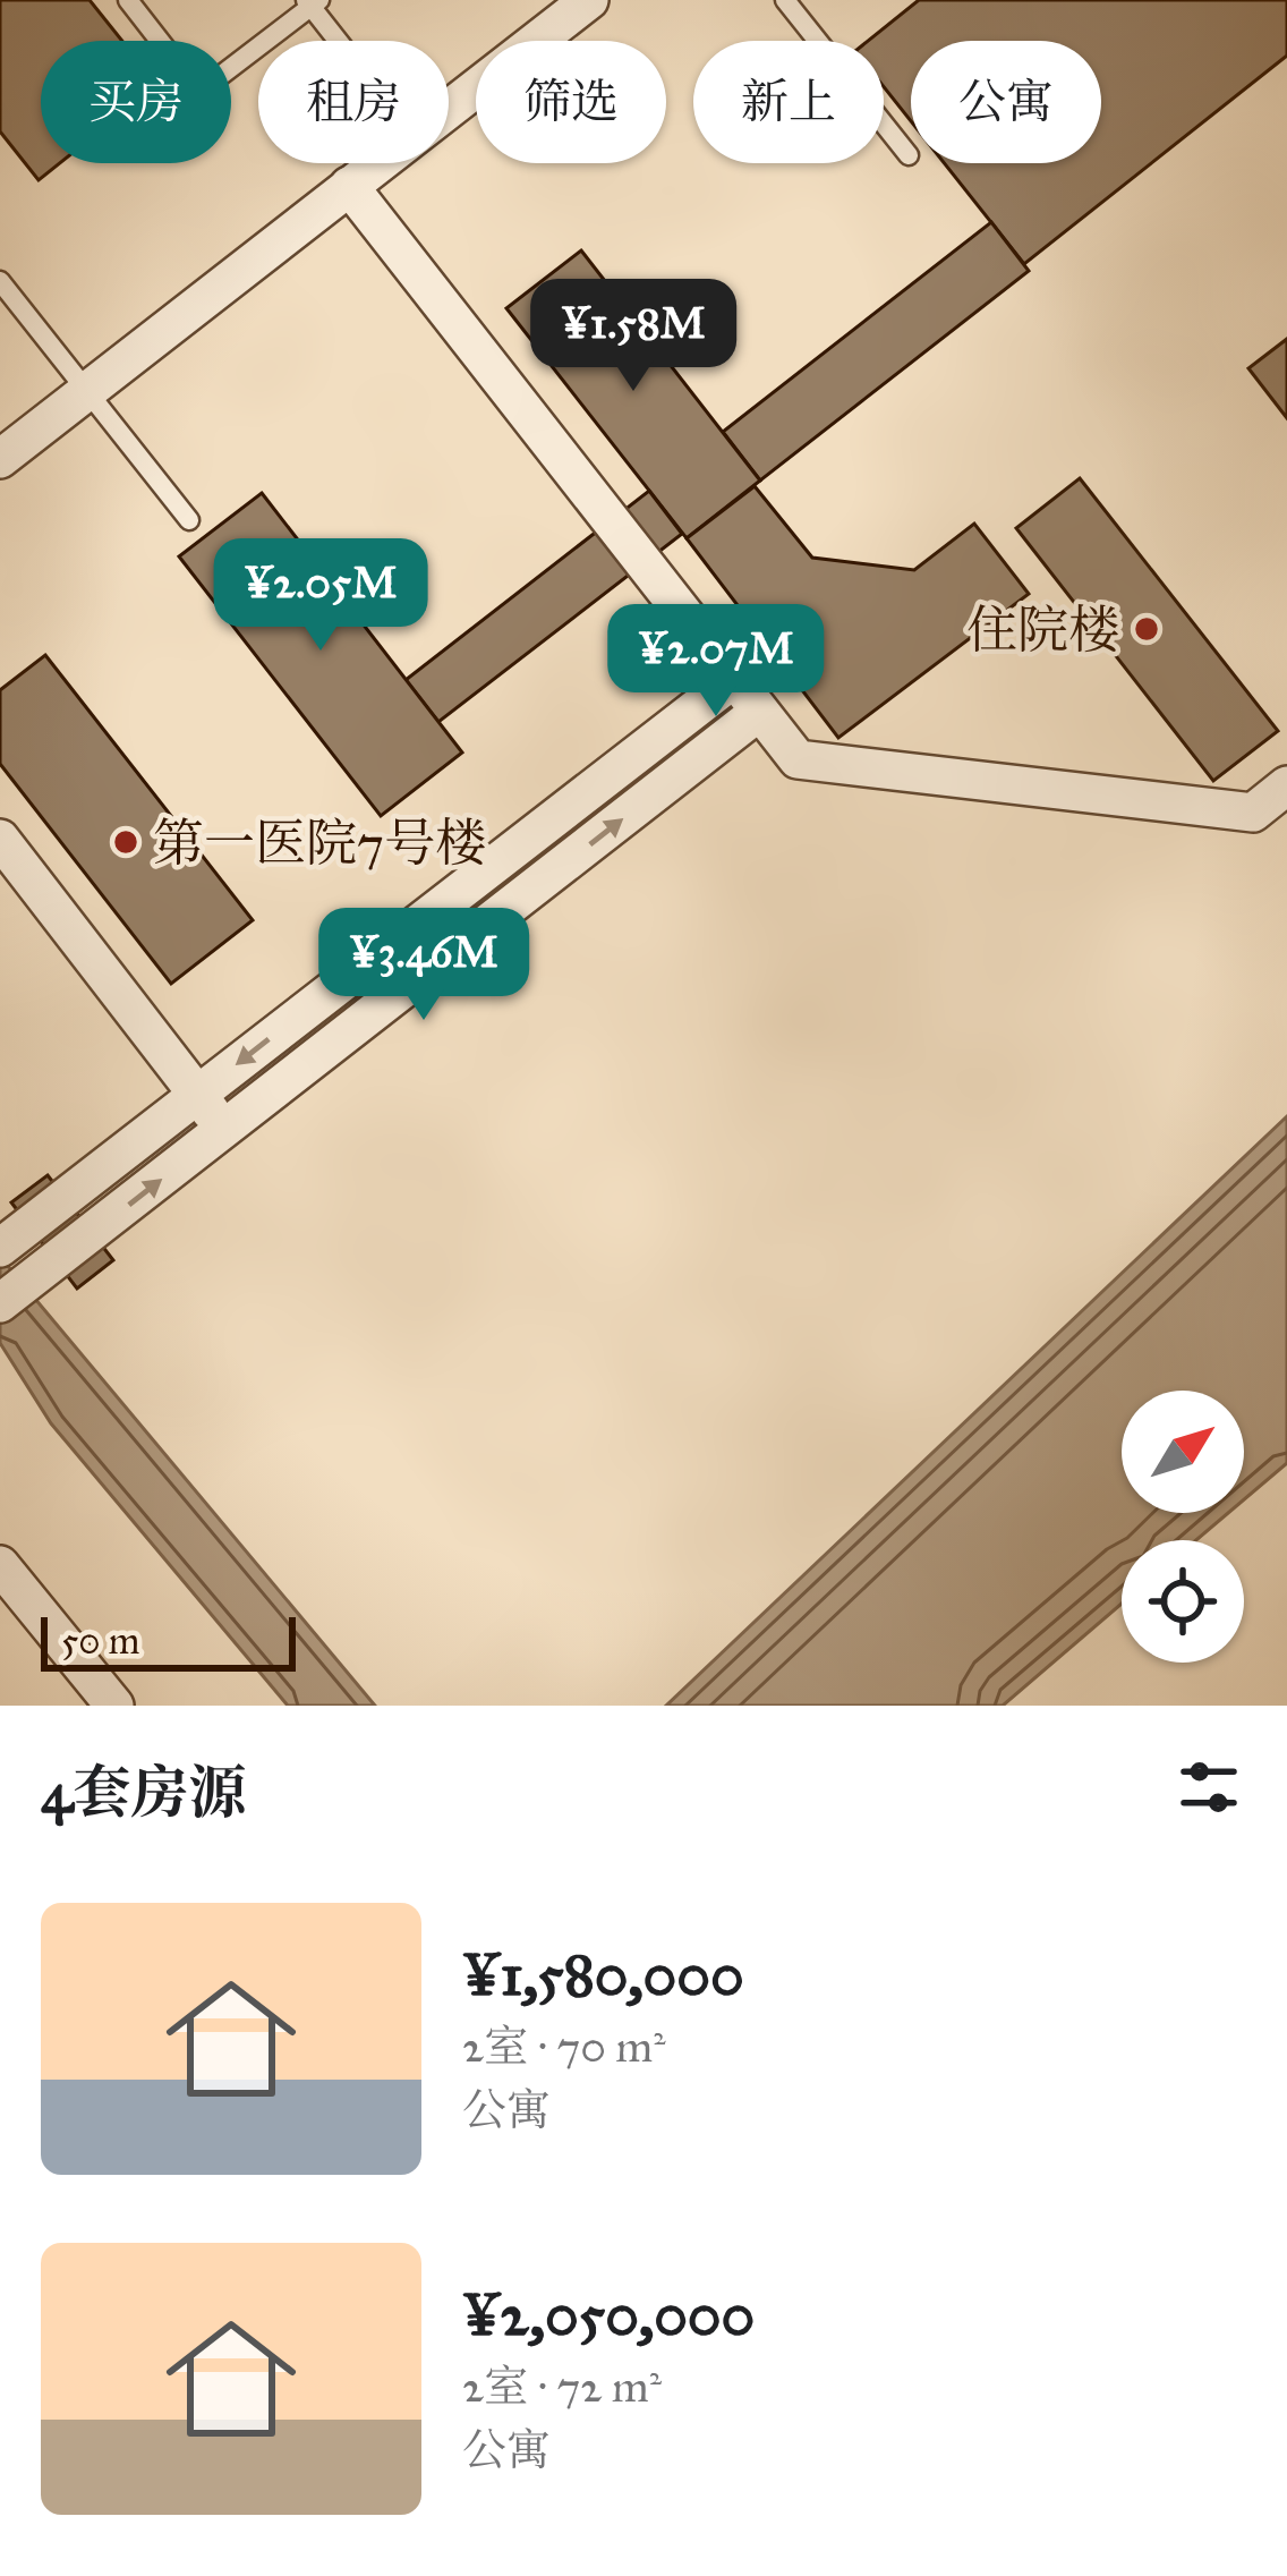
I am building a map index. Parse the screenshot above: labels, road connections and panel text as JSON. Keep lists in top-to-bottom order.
{
  "places": ["住院楼", "第一医院7号楼"],
  "scale_bar": "50 m",
  "north": "top right",
  "page": {
    "chip": [
      "买房",
      "租房",
      "筛选",
      "新上",
      "公寓"
    ],
    "price": [
      "¥1.58M",
      "¥2.05M",
      "¥2.07M",
      "¥3.46M"
    ],
    "scale": "50 m",
    "heading": "4套房源",
    "list": [
      {
        "name": "¥1,580,000",
        "note": "2室 · 70 m² · 公寓"
      },
      {
        "name": "¥2,050,000",
        "note": "2室 · 72 m² · 公寓"
      }
    ]
  }
}
